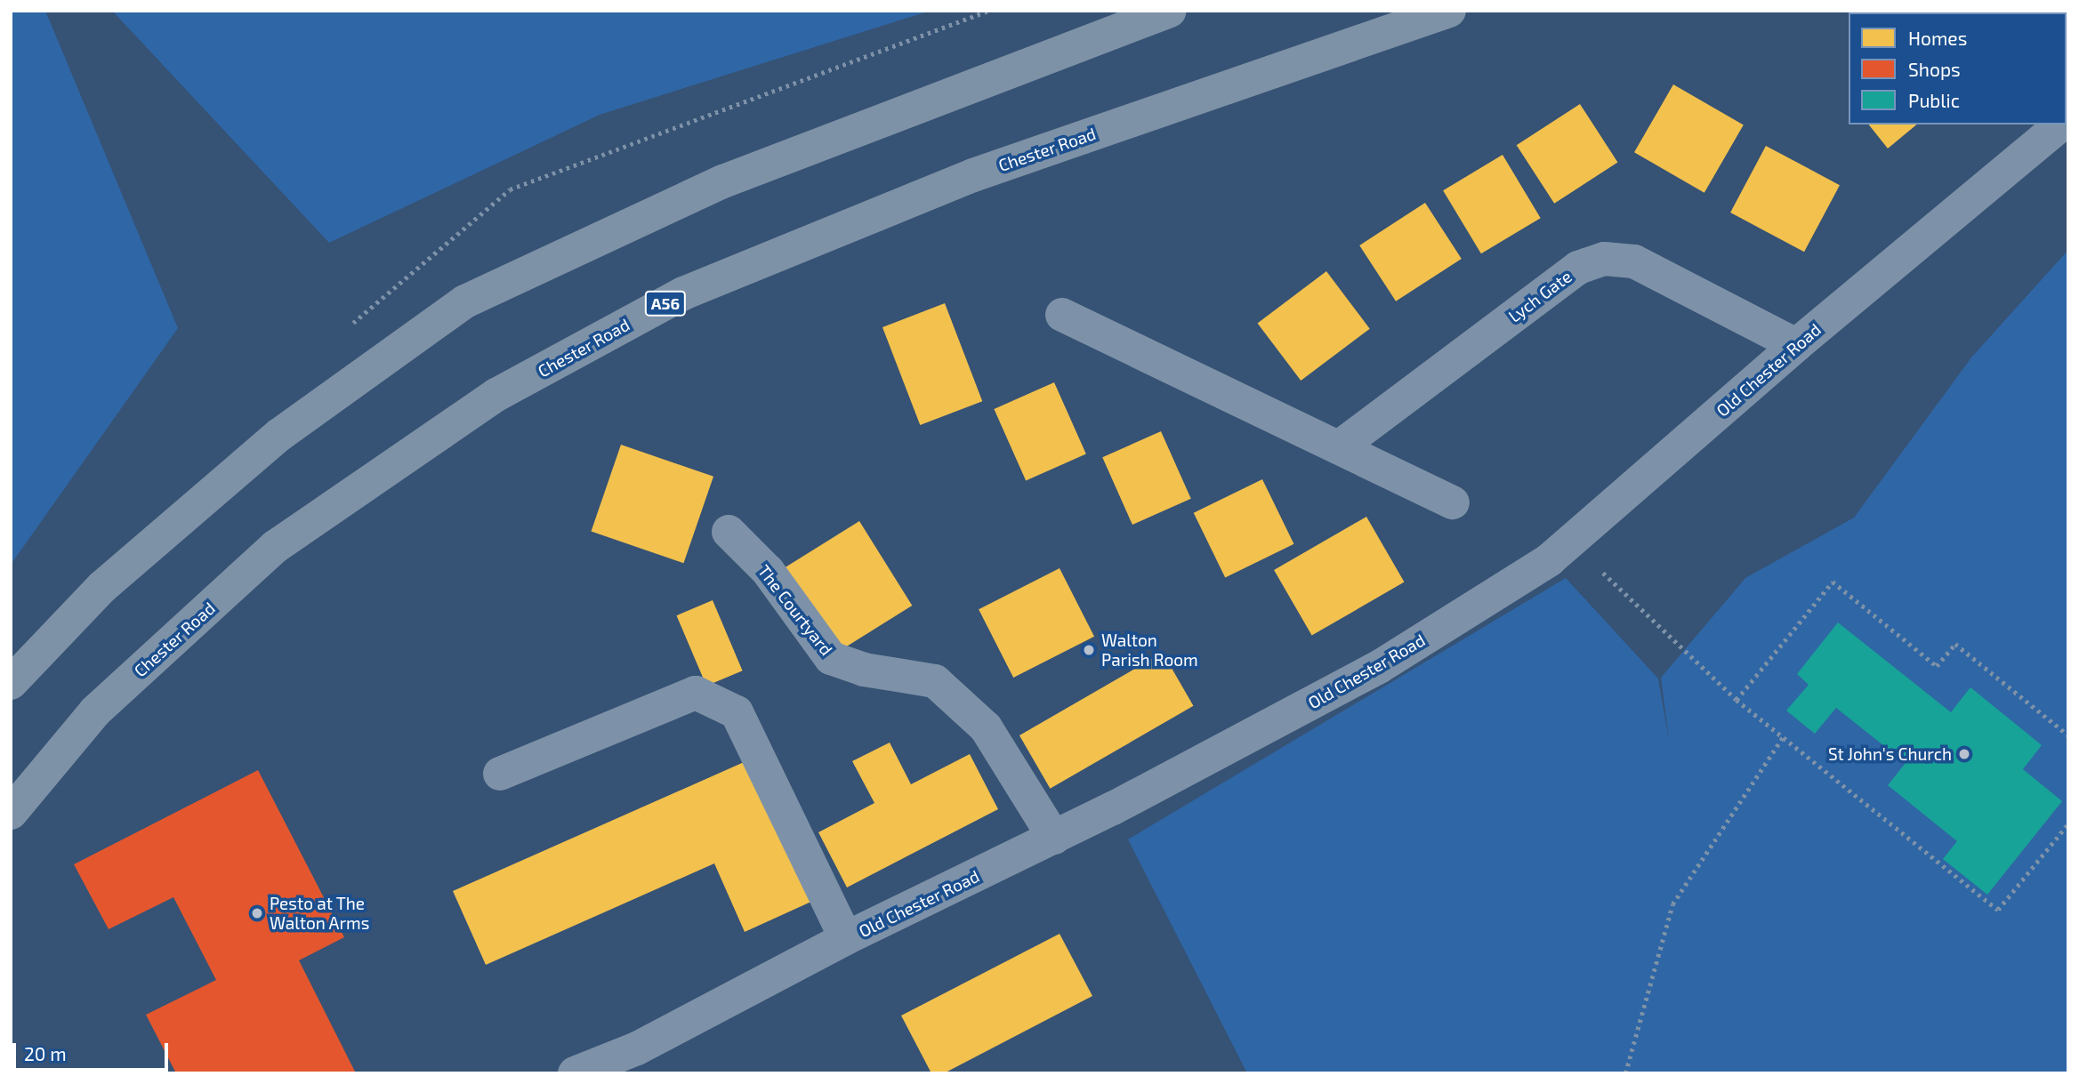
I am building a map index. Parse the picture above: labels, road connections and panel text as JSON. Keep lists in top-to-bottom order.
{
  "streets": {
    "highway": ["Chester Road", "A56"],
    "street": ["Lych Gate", "Old Chester Road", "The Courtyard"]
  },
  "crossings": [
    ["Lych Gate", "Old Chester Road"],
    ["Old Chester Road", "The Courtyard"]
  ],
  "places": ["Walton Parish Room", "St John's Church", "Pesto at The Walton Arms"],
  "legend": ["Homes", "Shops", "Public"],
  "scale_bar": "20 m"
}
